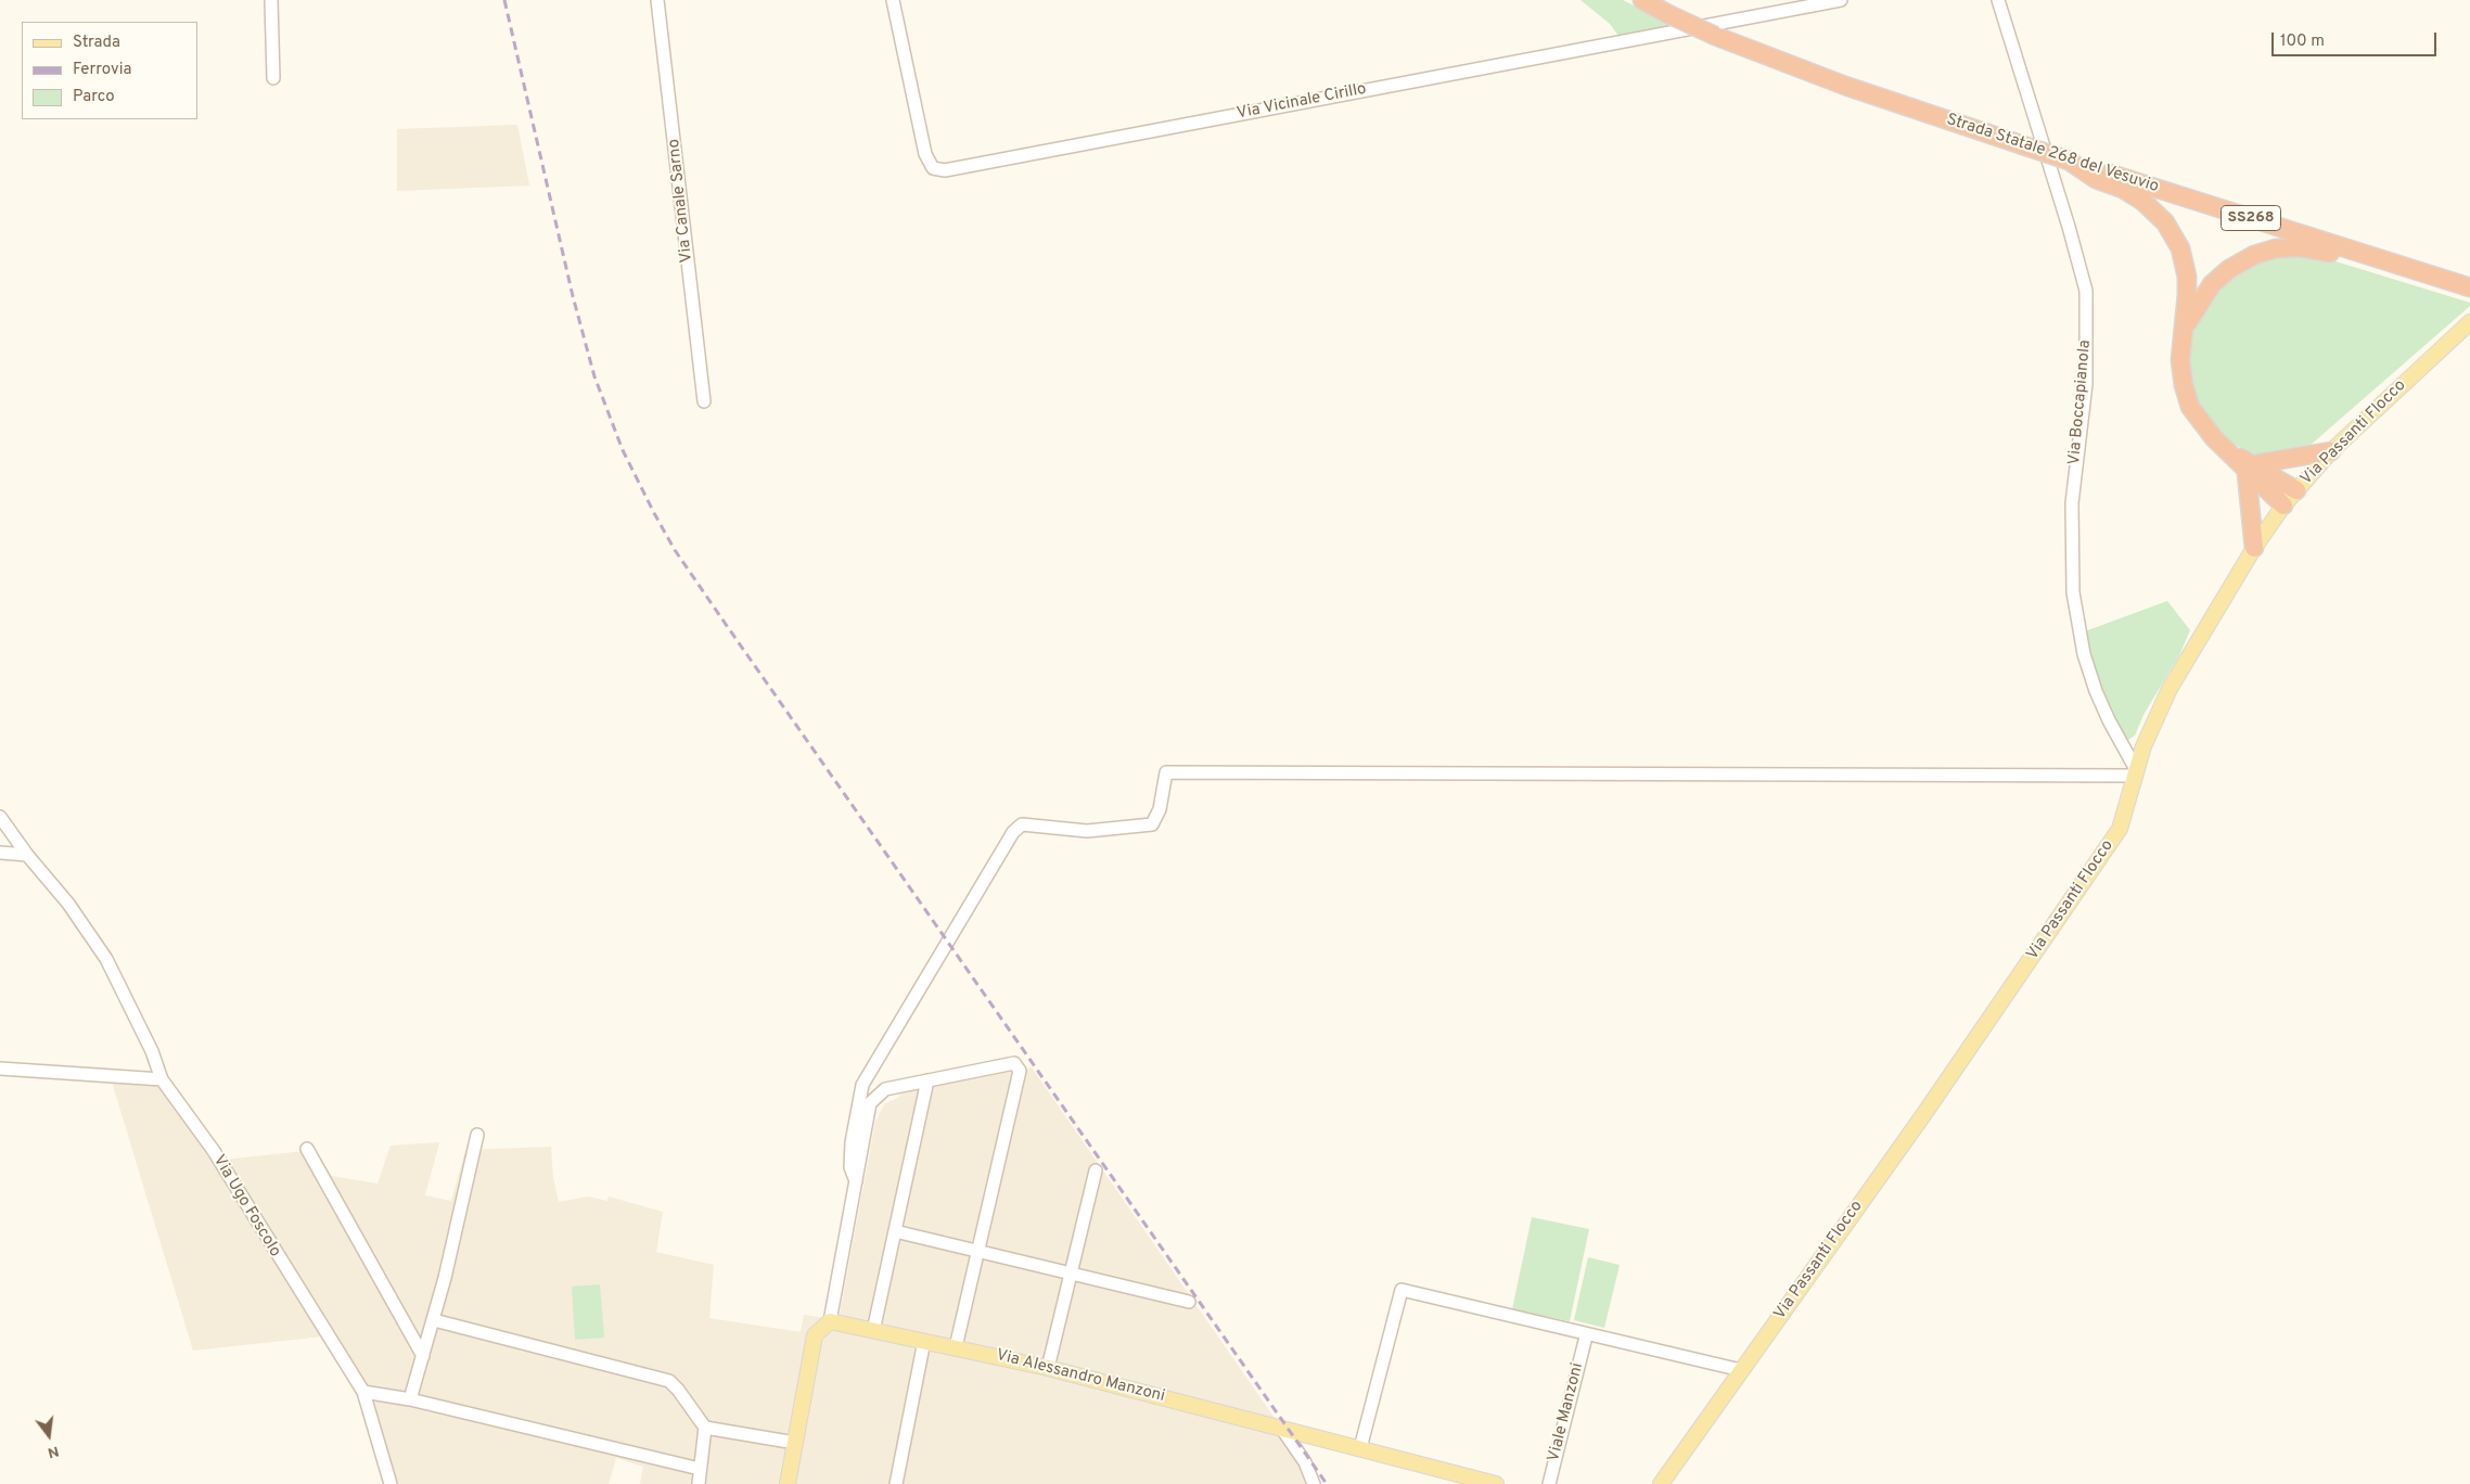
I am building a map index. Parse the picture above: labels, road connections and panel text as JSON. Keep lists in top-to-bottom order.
{
  "streets": {
    "highway": ["Strada Statale 268 del Vesuvio", "SS268"],
    "main road": ["Via Passanti Flocco", "Via Alessandro Manzoni"],
    "street": [
      "Via Vicinale Cirillo",
      "Via Canale Sarno",
      "Via Boccapianola",
      "Via Ugo Foscolo",
      "Viale Manzoni"
    ]
  },
  "crossings": [
    ["Via Boccapianola", "Via Passanti Flocco"]
  ],
  "legend": ["Strada", "Ferrovia", "Parco"],
  "scale_bar": "100 m",
  "north": "bottom"
}
